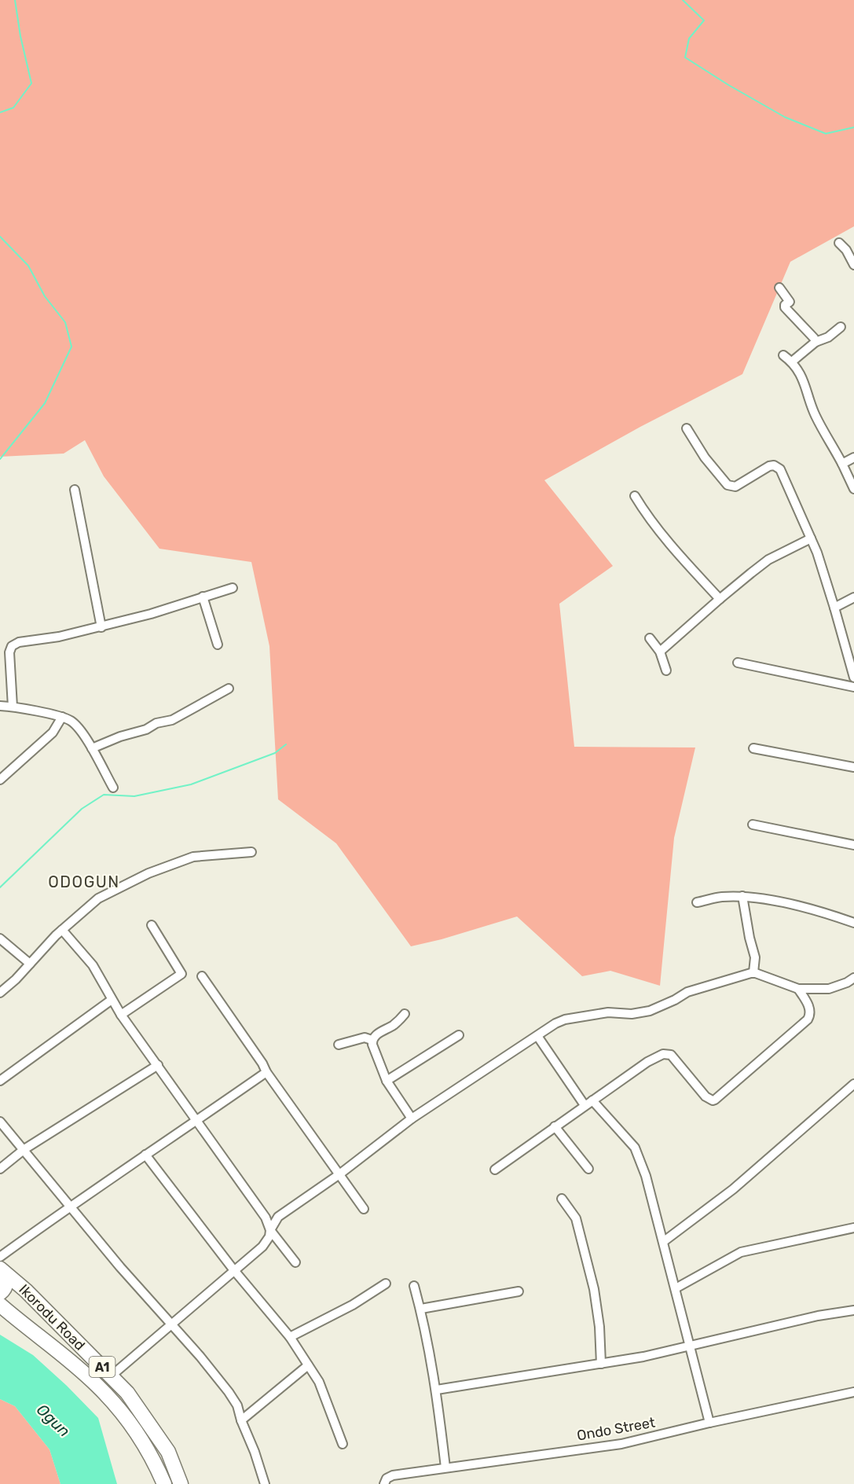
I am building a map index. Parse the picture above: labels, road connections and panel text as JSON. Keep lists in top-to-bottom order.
{
  "streets": {
    "highway": ["Ikorodu Road", "A1"],
    "street": ["Ondo Street"]
  },
  "districts": ["ODOGUN"],
  "water": ["Ogun"]
}
